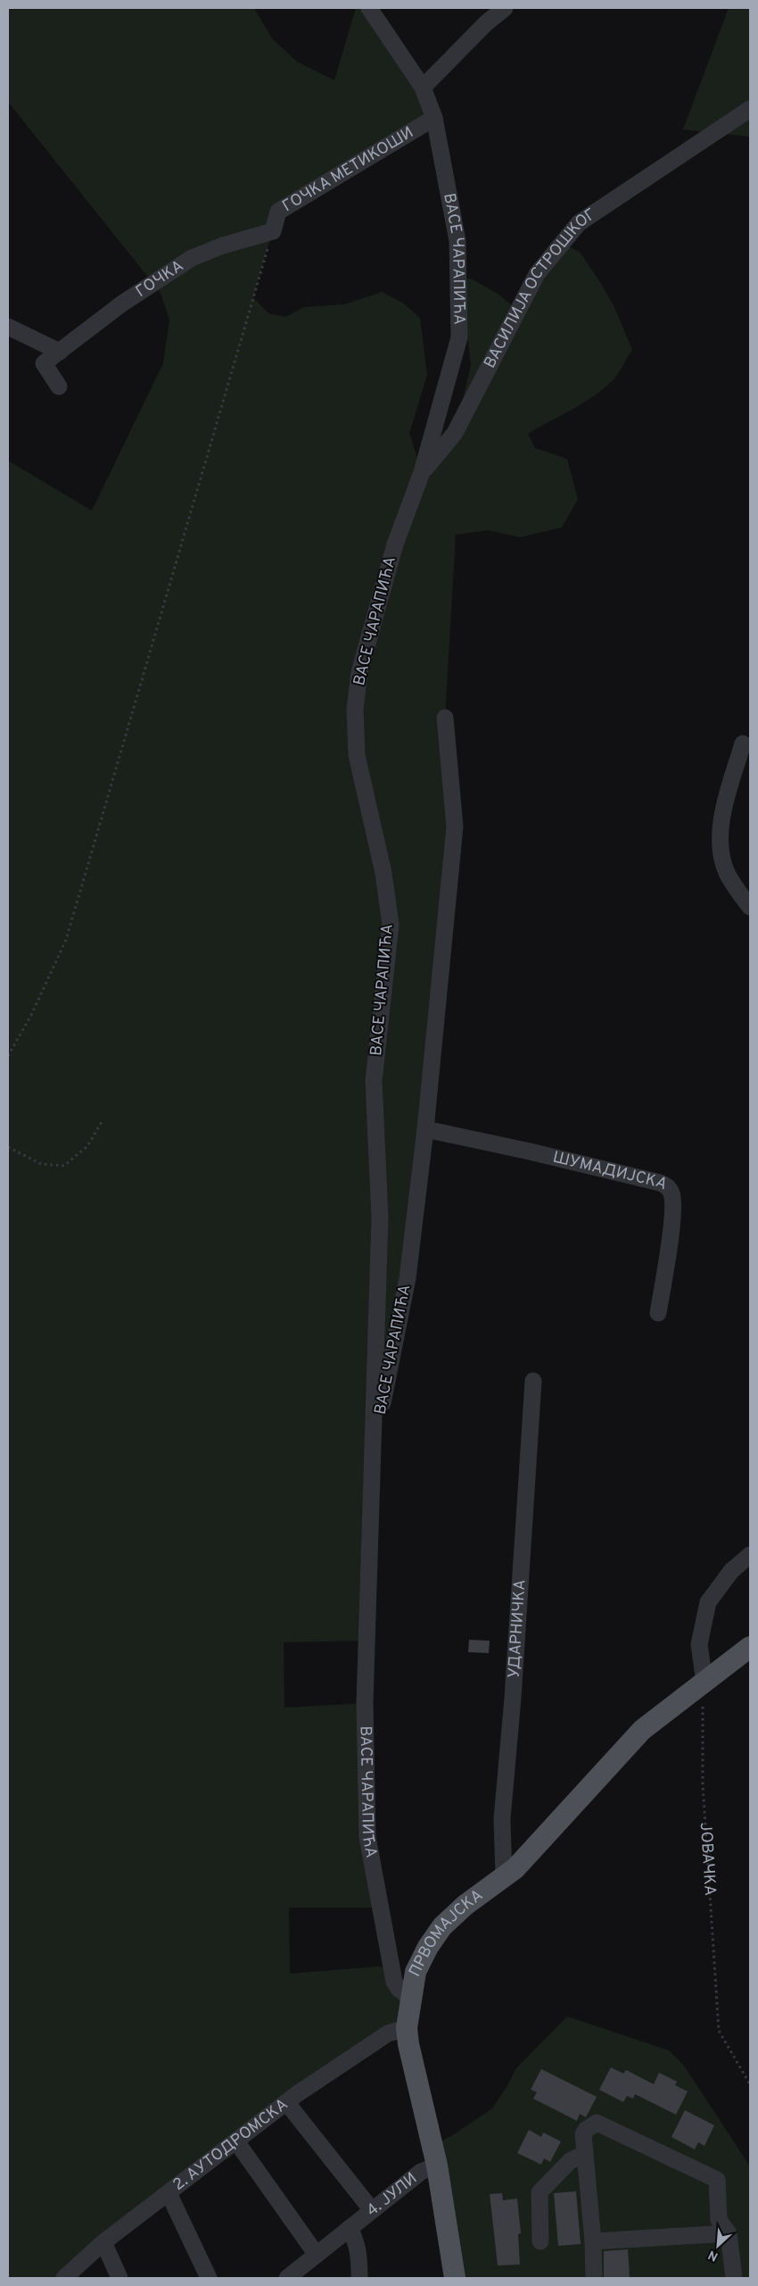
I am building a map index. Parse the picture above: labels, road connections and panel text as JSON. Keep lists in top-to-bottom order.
{
  "streets": {
    "main road": ["ПРВОМАЈСКА"],
    "street": [
      "ГОЧКА МЕТИКОШИ",
      "ВАСЕ ЧАРАПИЋА",
      "ГОЧКА",
      "ВАСИЛИЈА ОСТРОШКОГ",
      "ШУМАДИЈСКА",
      "УДАРНИЧКА",
      "2. АУТОДРОМСКА",
      "4. ЈУЛИ"
    ],
    "path": ["ЈОВАЧКА"]
  },
  "crossings": [
    ["ГОЧКА МЕТИКОШИ", "ВАСЕ ЧАРАПИЋА"],
    ["ГОЧКА МЕТИКОШИ", "ГОЧКА"],
    ["ВАСЕ ЧАРАПИЋА", "ВАСИЛИЈА ОСТРОШКОГ"],
    ["ВАСЕ ЧАРАПИЋА", "ШУМАДИЈСКА"],
    ["ВАСЕ ЧАРАПИЋА", "ПРВОМАЈСКА"],
    ["УДАРНИЧКА", "ПРВОМАЈСКА"],
    ["ЈОВАЧКА", "ПРВОМАЈСКА"],
    ["ПРВОМАЈСКА", "2. АУТОДРОМСКА"],
    ["ПРВОМАЈСКА", "4. ЈУЛИ"]
  ],
  "north": "bottom left"
}
